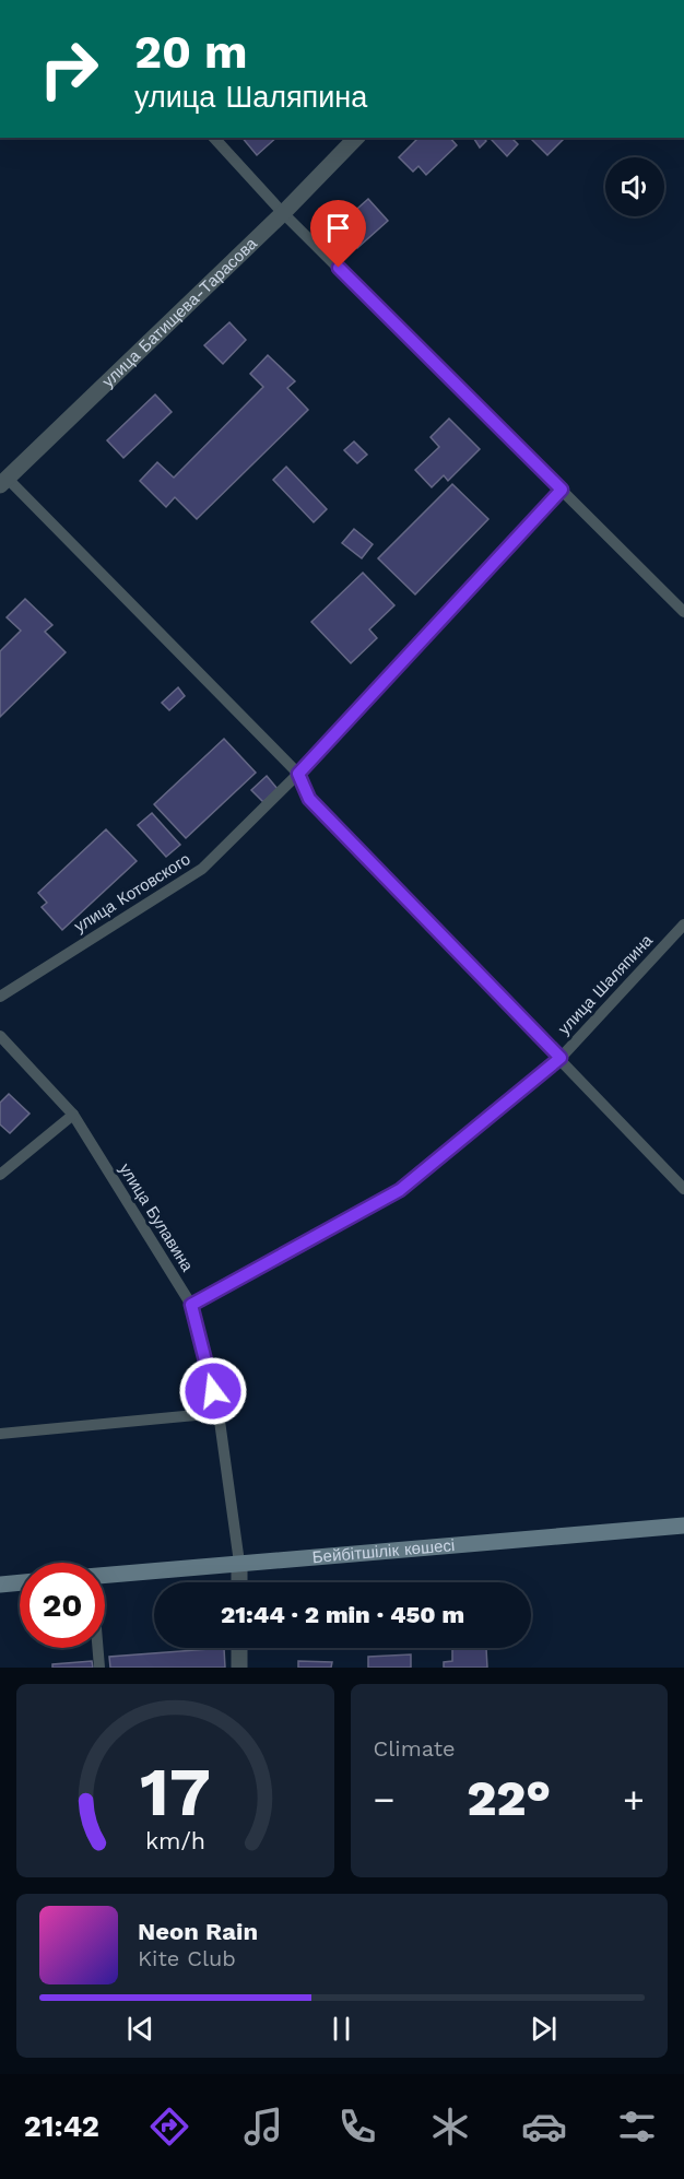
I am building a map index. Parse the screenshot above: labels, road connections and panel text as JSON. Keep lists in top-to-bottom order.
{
  "streets": {
    "street": ["улица Батищева-Тарасова", "Бейбітшілік көшесі"],
    "lane": ["улица Котовского", "улица Шаляпина", "улица Булавина"]
  },
  "crossings": [
    ["улица Шаляпина", "улица Булавина"],
    ["улица Булавина", "Бейбітшілік көшесі"]
  ],
  "page": {
    "turn": ["20 m", "улица Шаляпина"],
    "limit": "20",
    "trip": "21:44 · 2 min · 450 m",
    "tile": "Climate",
    "heat": ["−", "22°", "+"],
    "song": ["Neon Rain", "Kite Club"],
    "tabs": "21:42",
    "gauge": ["17", "km/h"]
  }
}
